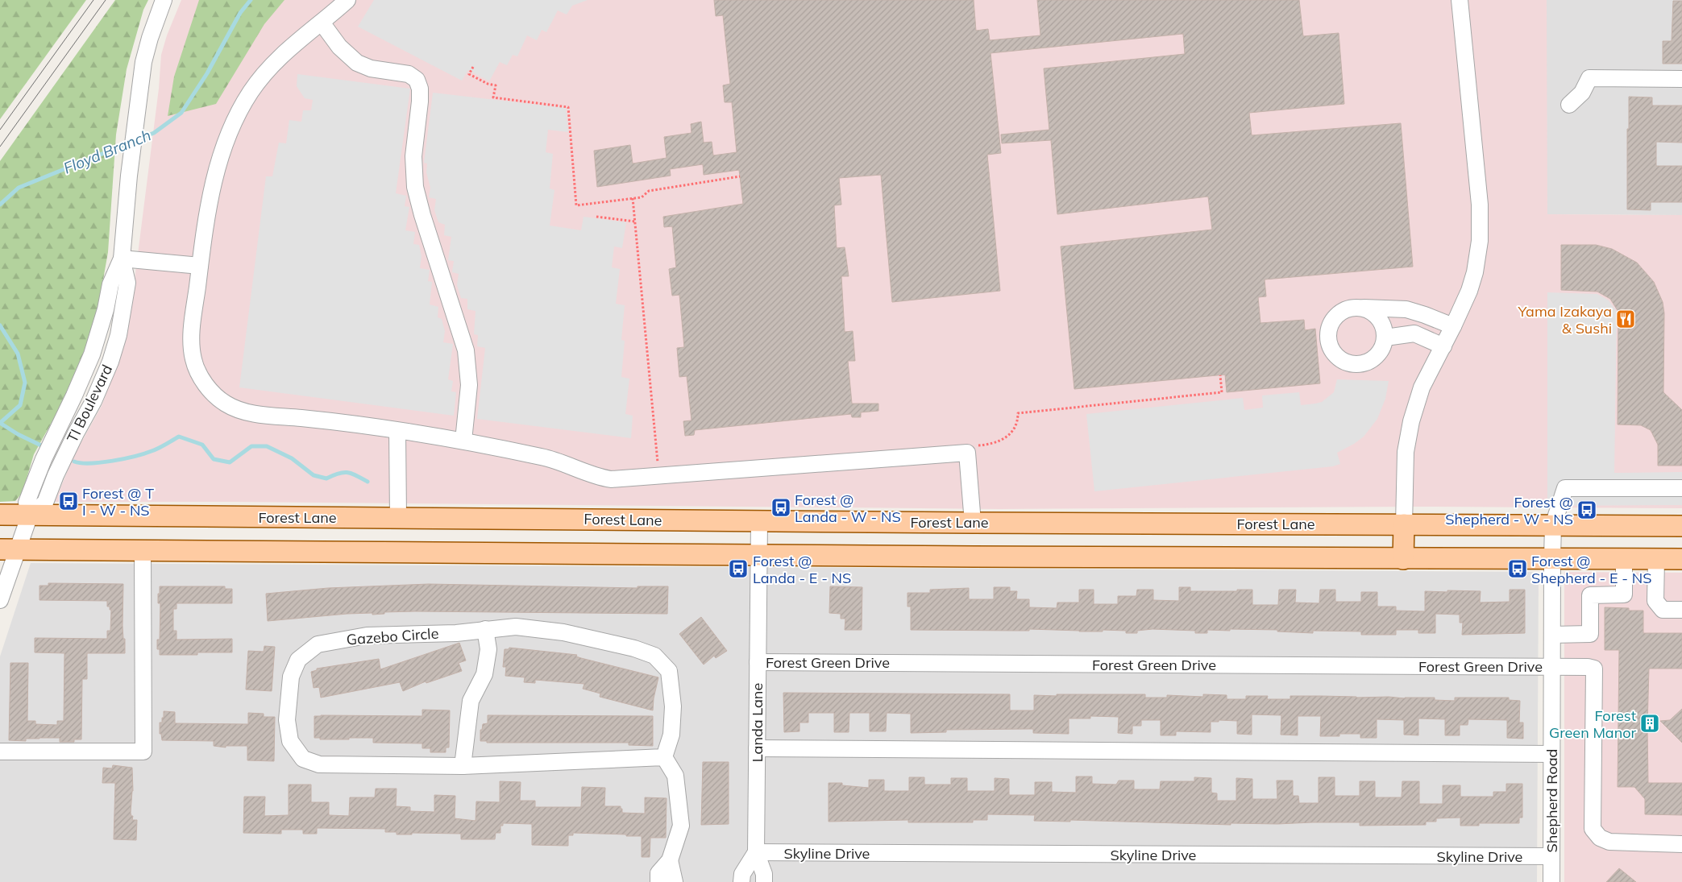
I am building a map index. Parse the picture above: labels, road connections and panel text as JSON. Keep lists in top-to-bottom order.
{
  "streets": {
    "main road": ["Forest Lane"],
    "street": [
      "TI Boulevard",
      "Gazebo Circle",
      "Forest Green Drive",
      "Landa Lane",
      "Shepherd Road",
      "Skyline Drive"
    ]
  },
  "crossings": [
    ["TI Boulevard", "Forest Lane"],
    ["Forest Lane", "Landa Lane"],
    ["Forest Lane", "Shepherd Road"],
    ["Forest Green Drive", "Landa Lane"],
    ["Forest Green Drive", "Shepherd Road"],
    ["Landa Lane", "Skyline Drive"],
    ["Shepherd Road", "Skyline Drive"]
  ],
  "water": ["Floyd Branch"],
  "places": {
    "restaurant": ["Yama Izakaya & Sushi"],
    "bus stop": [
      "Forest @ T I - W - NS",
      "Forest @ Landa - W - NS",
      "Forest @ Shepherd - W - NS",
      "Forest @ Landa - E - NS",
      "Forest @ Shepherd - E - NS"
    ],
    "building": ["Forest Green Manor"]
  }
}
